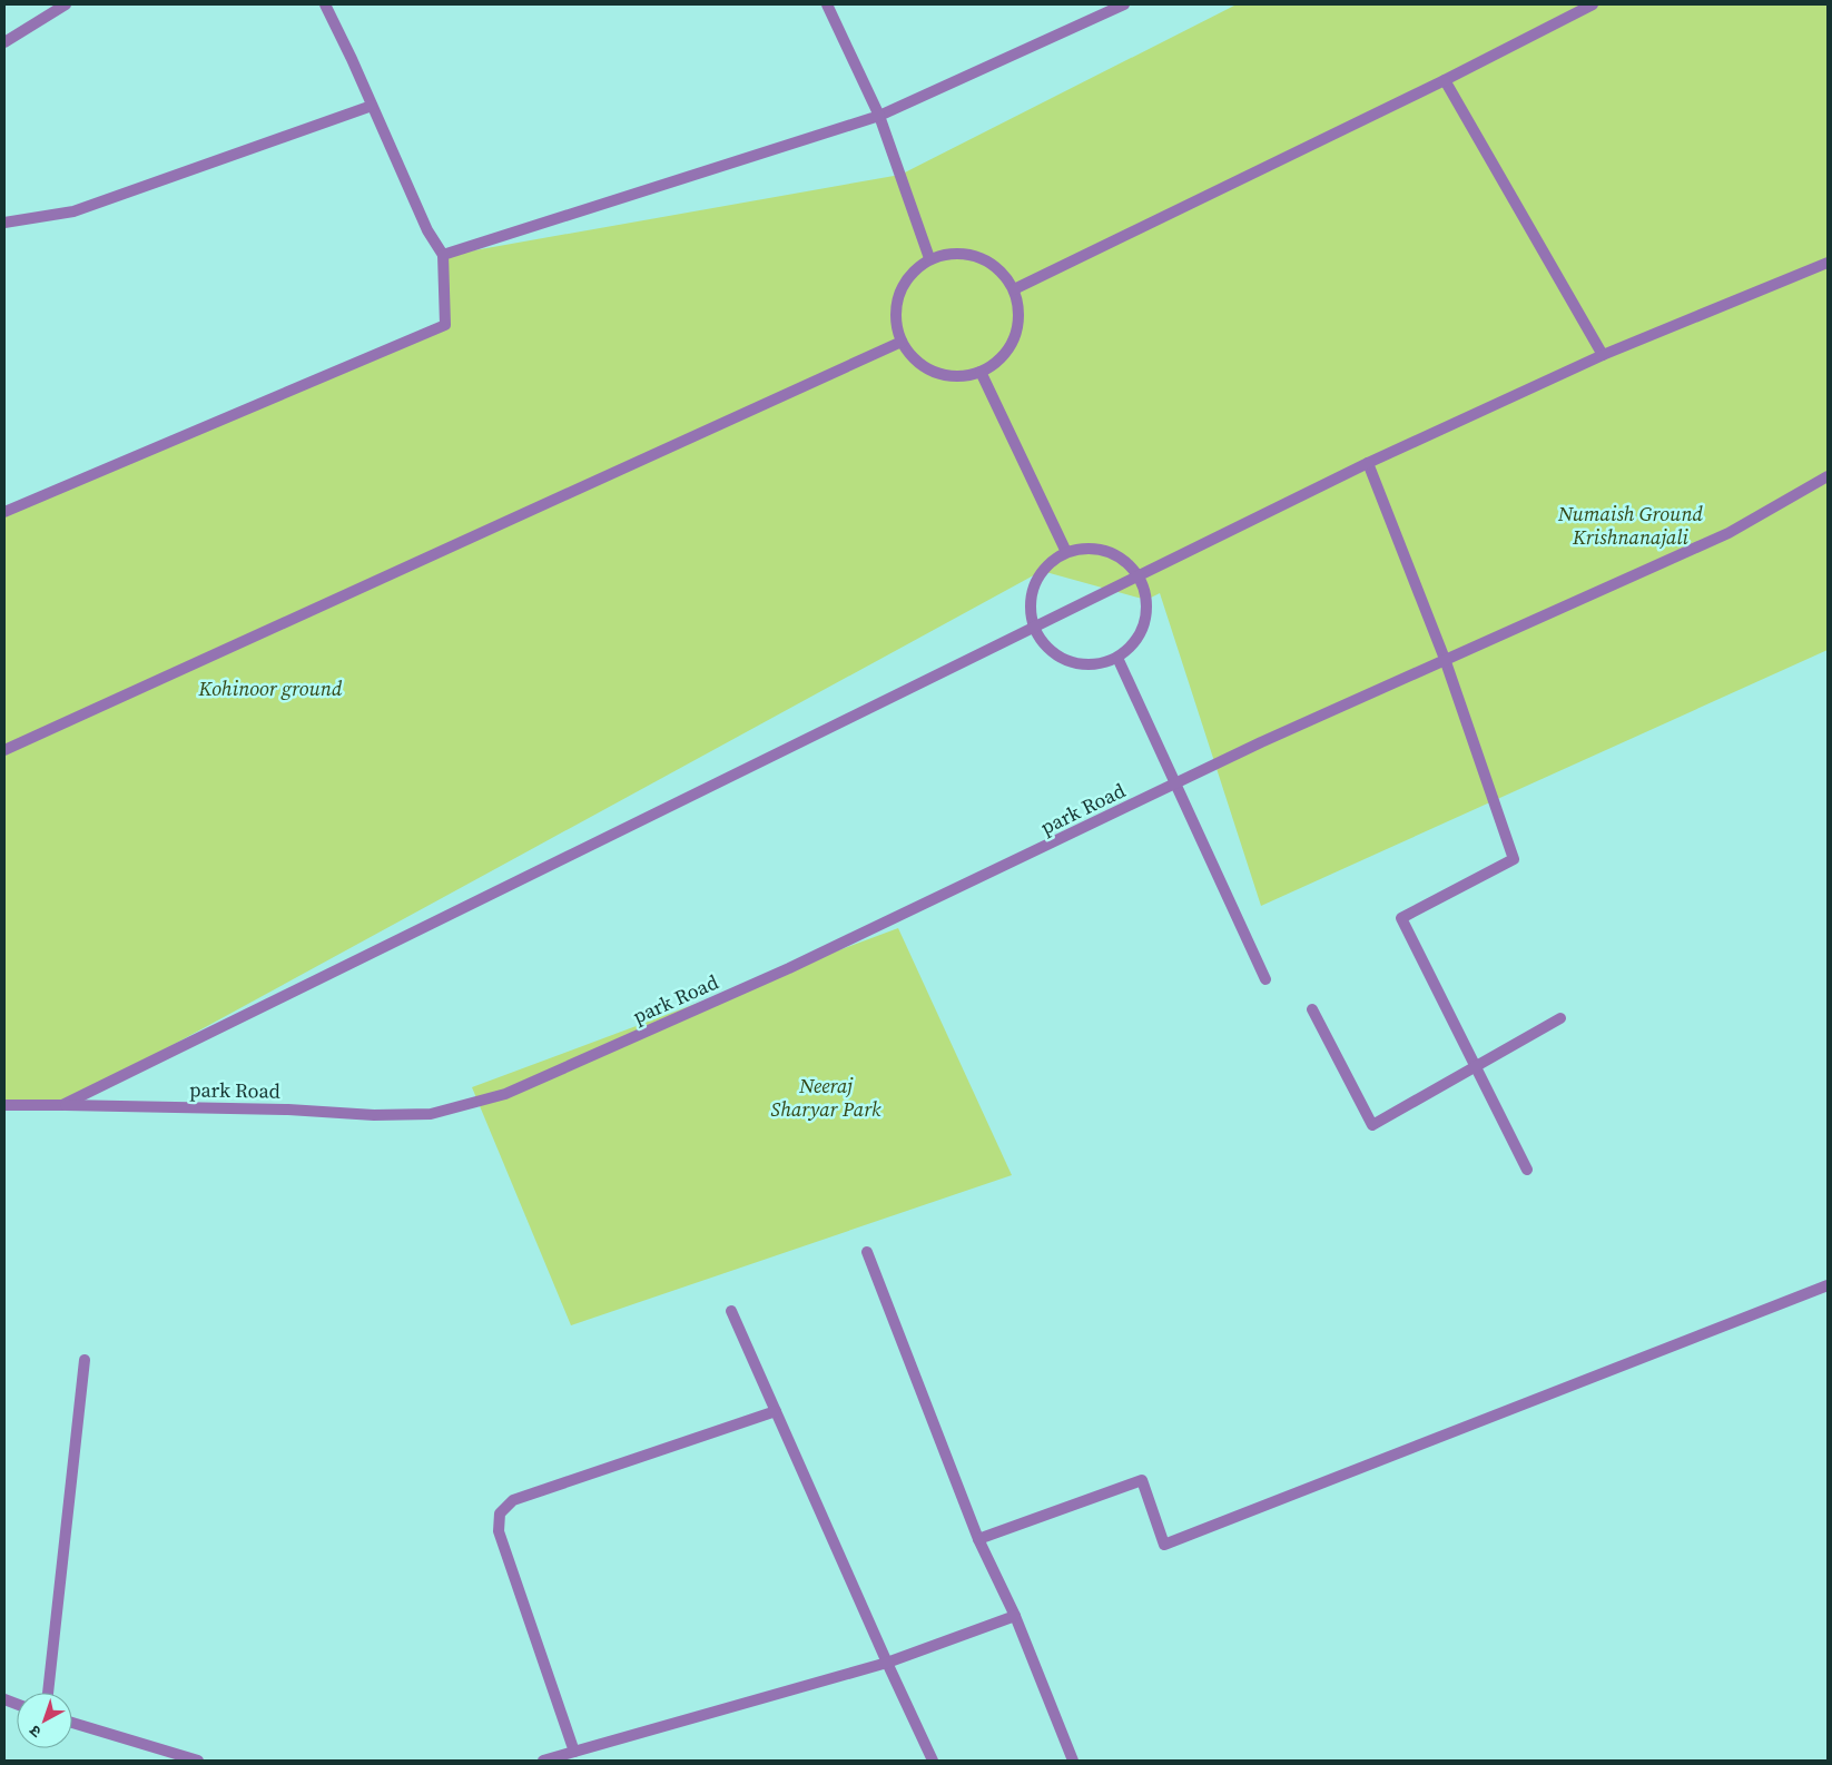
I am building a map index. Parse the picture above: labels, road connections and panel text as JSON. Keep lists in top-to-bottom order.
{
  "streets": {
    "street": ["park Road"]
  },
  "parks": ["Numaish Ground Krishnanajali", "Kohinoor ground", "Neeraj Sharyar Park"],
  "north": "bottom left"
}
